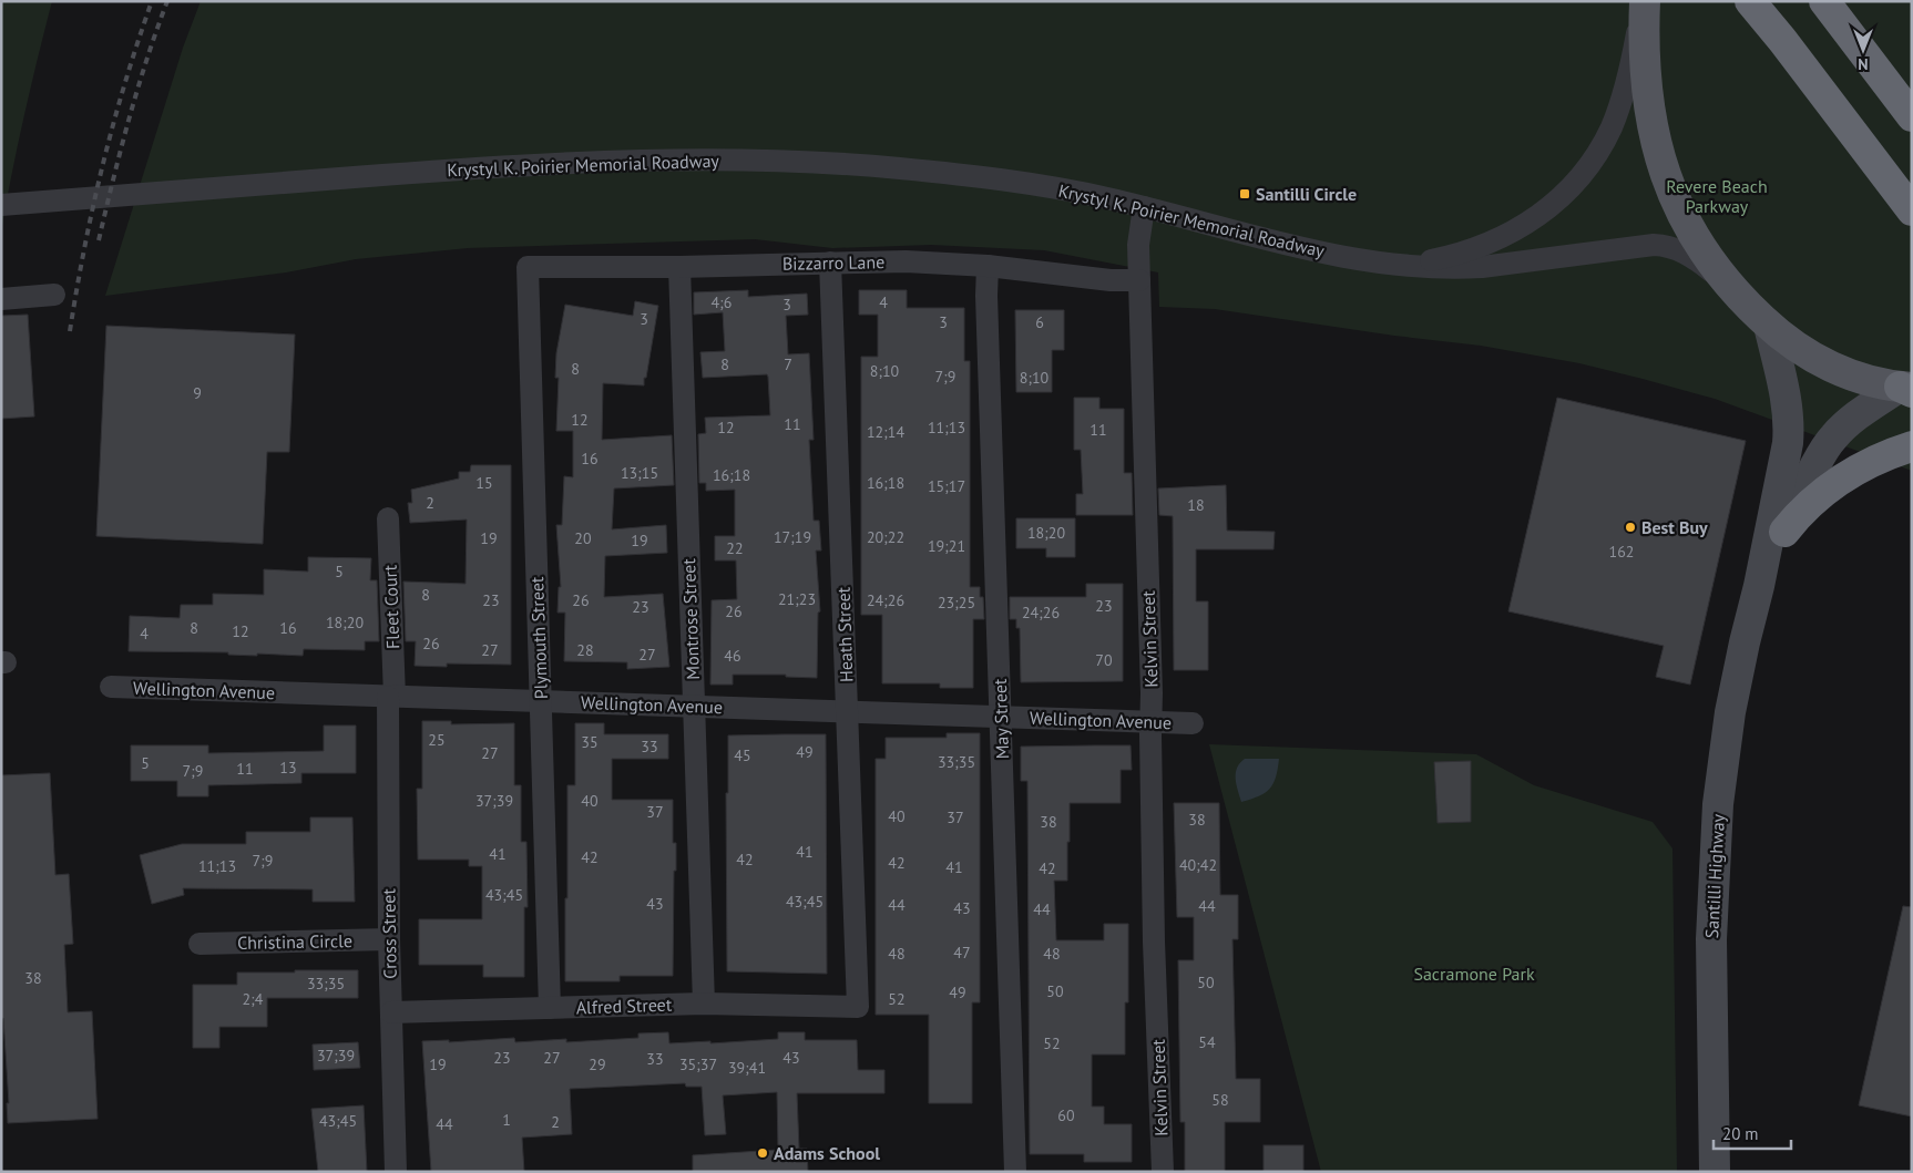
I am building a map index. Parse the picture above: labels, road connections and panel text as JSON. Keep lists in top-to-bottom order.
{
  "streets": {
    "main road": ["Santilli Highway"],
    "street": [
      "Krystyl K. Poirier Memorial Roadway",
      "Bizzarro Lane",
      "Fleet Court",
      "Montrose Street",
      "Heath Street",
      "Plymouth Street",
      "Kelvin Street",
      "Wellington Avenue",
      "May Street",
      "Cross Street",
      "Christina Circle",
      "Alfred Street"
    ]
  },
  "crossings": [
    ["Krystyl K. Poirier Memorial Roadway", "Kelvin Street"],
    ["Bizzarro Lane", "Montrose Street"],
    ["Bizzarro Lane", "Heath Street"],
    ["Bizzarro Lane", "Plymouth Street"],
    ["Bizzarro Lane", "Kelvin Street"],
    ["Bizzarro Lane", "May Street"],
    ["Fleet Court", "Wellington Avenue"],
    ["Fleet Court", "Cross Street"],
    ["Montrose Street", "Wellington Avenue"],
    ["Montrose Street", "Alfred Street"],
    ["Heath Street", "Wellington Avenue"],
    ["Heath Street", "Alfred Street"],
    ["Plymouth Street", "Wellington Avenue"],
    ["Plymouth Street", "Alfred Street"],
    ["Kelvin Street", "Wellington Avenue"],
    ["Wellington Avenue", "May Street"],
    ["Wellington Avenue", "Cross Street"],
    ["Cross Street", "Christina Circle"],
    ["Cross Street", "Alfred Street"]
  ],
  "parks": ["Revere Beach Parkway", "Sacramone Park"],
  "places": {
    "transit": ["Santilli Circle"],
    "other": ["Best Buy", "Adams School"]
  },
  "house_numbers": [
    "4;6",
    "4",
    "3",
    "3",
    "3",
    "6",
    "8",
    "7",
    "8",
    "8;10",
    "7;9",
    "8;10",
    "9",
    "12",
    "11",
    "12",
    "11;13",
    "11",
    "12;14",
    "16",
    "13;15",
    "16;18",
    "15",
    "16;18",
    "15;17",
    "2",
    "18",
    "18;20",
    "17;19",
    "20;22",
    "19",
    "20",
    "19",
    "19;21",
    "22",
    "162",
    "5",
    "8",
    "21;23",
    "23",
    "26",
    "24;26",
    "23;25",
    "23",
    "23",
    "26",
    "24;26",
    "18;20",
    "8",
    "16",
    "12",
    "4",
    "26",
    "27",
    "28",
    "27",
    "46",
    "70",
    "25",
    "35",
    "33",
    "49",
    "27",
    "45",
    "33;35",
    "5",
    "13",
    "11",
    "7;9",
    "37;39",
    "40",
    "37",
    "40",
    "37",
    "38",
    "38",
    "41",
    "41",
    "42",
    "42",
    "7;9",
    "42",
    "40;42",
    "11;13",
    "41",
    "42",
    "43;45",
    "43;45",
    "43",
    "44",
    "44",
    "43",
    "44",
    "47",
    "48",
    "48",
    "38",
    "50",
    "33;35",
    "50",
    "49",
    "2;4",
    "52",
    "54",
    "52",
    "37;39",
    "23",
    "27",
    "43",
    "33",
    "19",
    "29",
    "35;37",
    "39;41",
    "58",
    "60",
    "1",
    "43;45",
    "2",
    "44"
  ],
  "scale_bar": "20 m",
  "north": "bottom"
}
